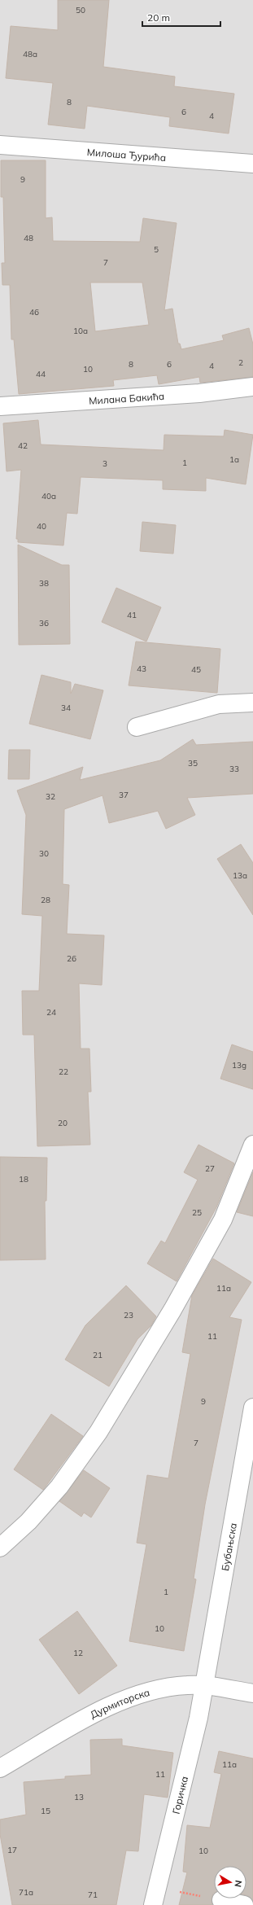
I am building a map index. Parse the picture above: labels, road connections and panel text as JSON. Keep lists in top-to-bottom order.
{
  "streets": {
    "street": [
      "Милоша Ђурића",
      "Милана Бакића",
      "Бубањска",
      "Дурмиторска",
      "Горичка"
    ]
  },
  "crossings": [
    ["Бубањска", "Дурмиторска"],
    ["Бубањска", "Горичка"],
    ["Дурмиторска", "Горичка"]
  ],
  "house_numbers": [
    "50",
    "48a",
    "8",
    "6",
    "4",
    "9",
    "48",
    "5",
    "7",
    "46",
    "10a",
    "2",
    "8",
    "6",
    "4",
    "10",
    "44",
    "42",
    "1a",
    "1",
    "3",
    "40a",
    "40",
    "38",
    "41",
    "36",
    "43",
    "45",
    "34",
    "35",
    "33",
    "37",
    "32",
    "30",
    "13a",
    "28",
    "26",
    "24",
    "13g",
    "22",
    "20",
    "27",
    "18",
    "25",
    "11a",
    "23",
    "11",
    "21",
    "9",
    "7",
    "1",
    "10",
    "12",
    "11a",
    "11",
    "13",
    "15",
    "17",
    "10",
    "71a",
    "71"
  ],
  "scale_bar": "20 m",
  "north": "right"
}
